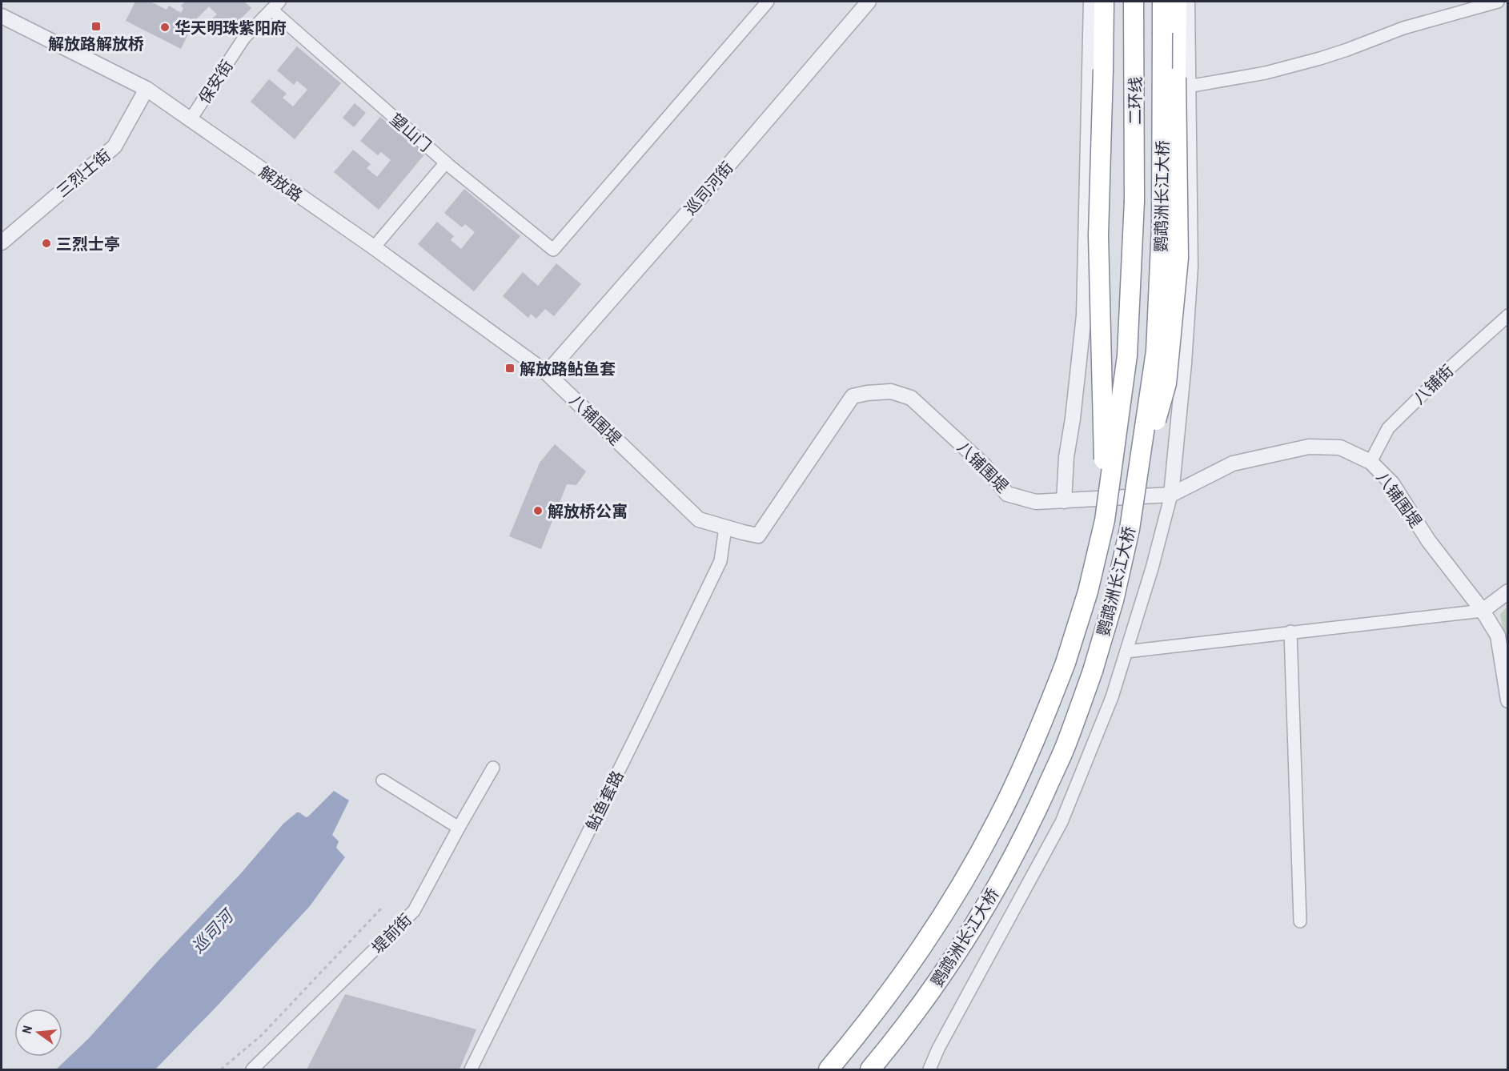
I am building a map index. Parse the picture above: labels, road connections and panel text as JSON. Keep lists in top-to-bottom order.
{
  "streets": {
    "highway": ["二环线", "鹦鹉洲长江大桥"],
    "street": [
      "保安街",
      "望山门",
      "三烈士街",
      "解放路",
      "巡司河街",
      "八铺街",
      "八铺围堤",
      "鲇鱼套路",
      "堤前街"
    ]
  },
  "crossings": [
    ["保安街", "望山门"],
    ["保安街", "解放路"],
    ["二环线", "鹦鹉洲长江大桥"],
    ["三烈士街", "解放路"],
    ["解放路", "巡司河街"],
    ["解放路", "八铺围堤"],
    ["巡司河街", "八铺围堤"],
    ["八铺街", "八铺围堤"],
    ["八铺围堤", "鲇鱼套路"]
  ],
  "water": ["巡司河"],
  "places": {
    "transit": ["解放路解放桥", "解放路鲇鱼套"],
    "other": ["华天明珠紫阳府", "三烈士亭", "解放桥公寓"]
  },
  "north": "left"
}
